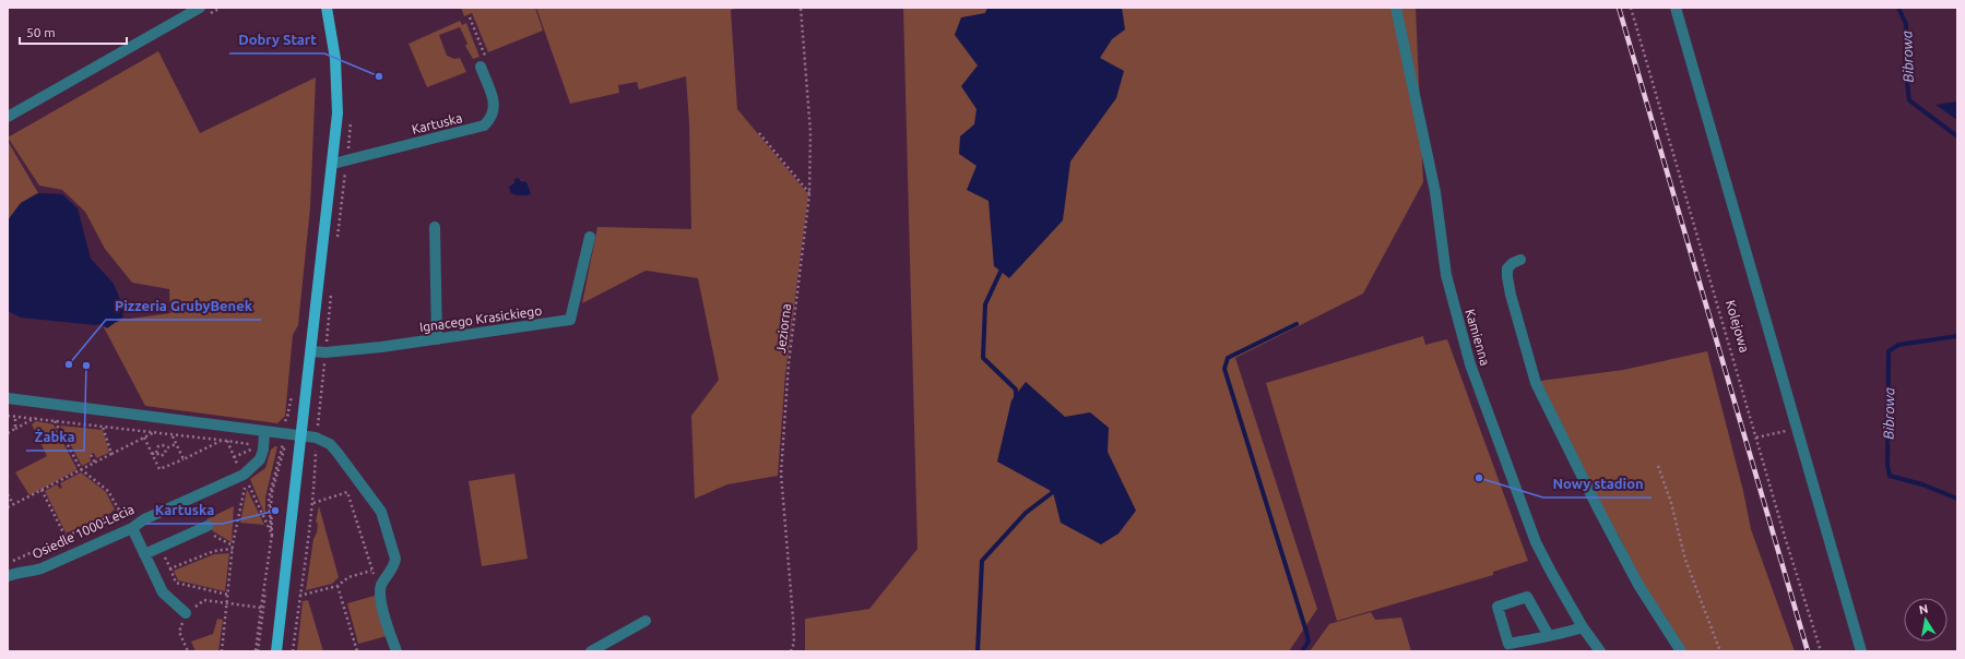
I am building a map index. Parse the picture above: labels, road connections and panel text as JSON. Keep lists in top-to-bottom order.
{
  "streets": {
    "street": [
      "Kartuska",
      "Ignacego Krasickiego",
      "Kamienna",
      "Osiedle 1000-Lecia"
    ],
    "path": ["Kolejowa", "Jeziorna"]
  },
  "water": ["Bibrowa"],
  "places": [
    "Dobry Start",
    "Pizzeria GrubyBenek",
    "Żabka",
    "Nowy stadion",
    "Kartuska"
  ],
  "scale_bar": "50 m",
  "north": "top"
}
